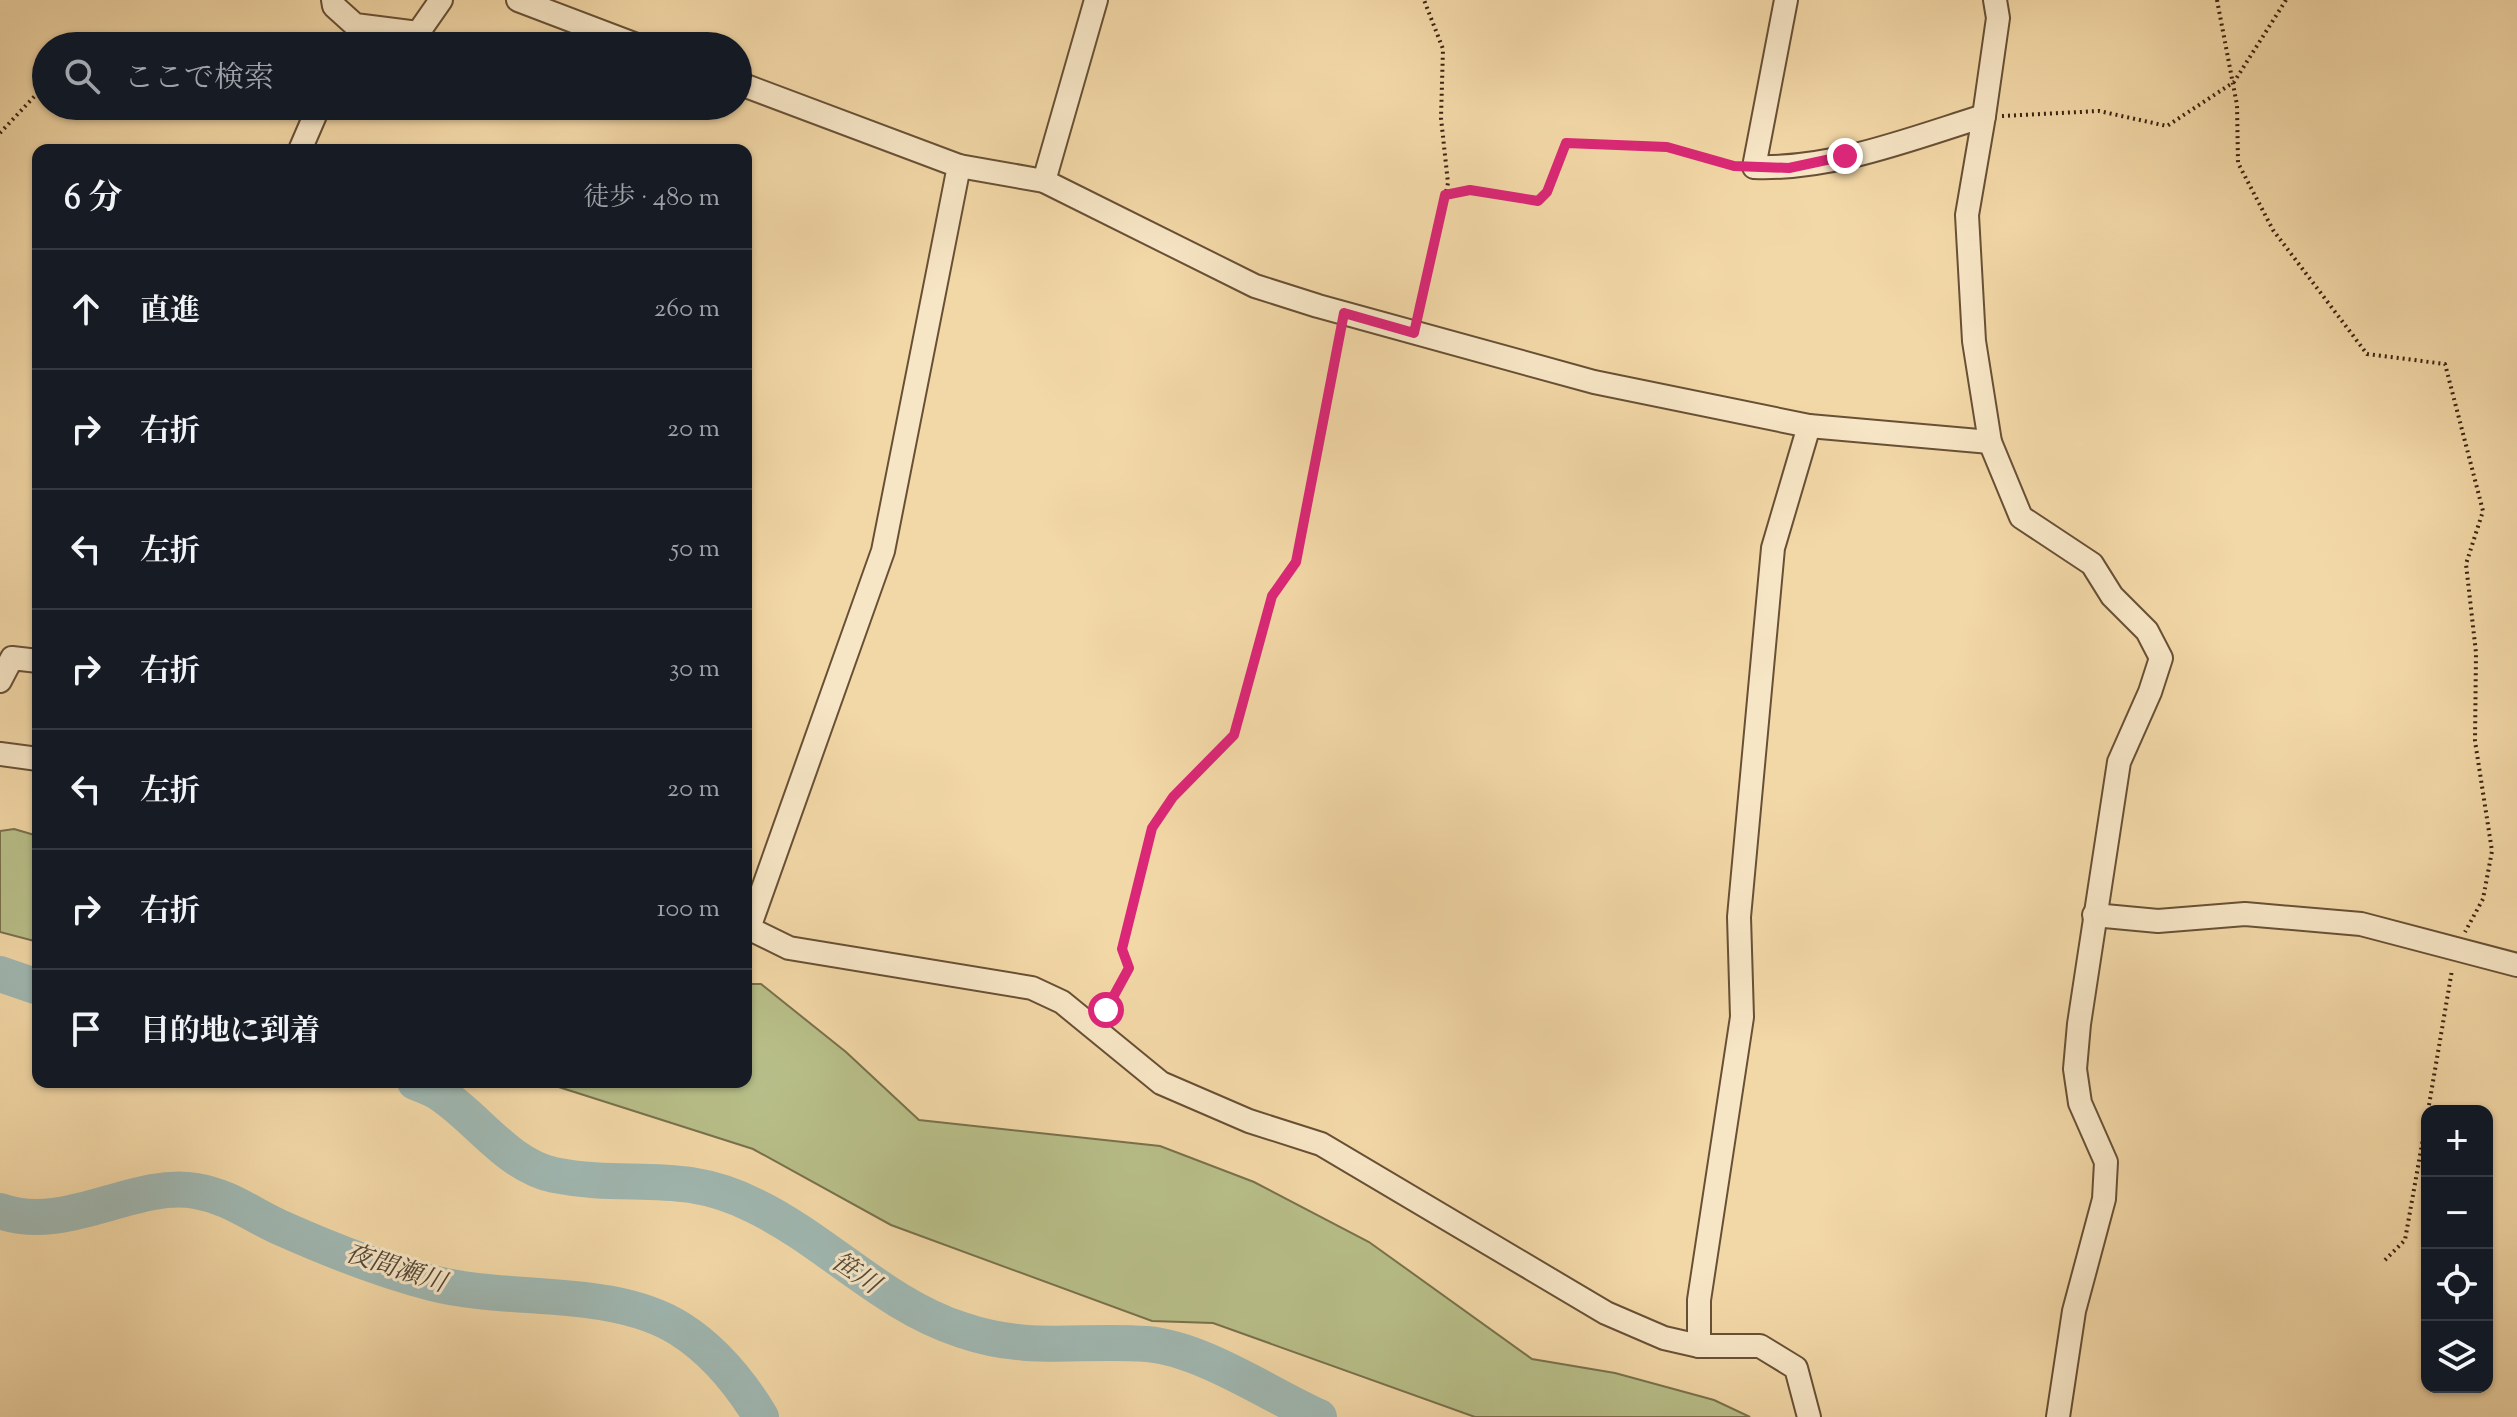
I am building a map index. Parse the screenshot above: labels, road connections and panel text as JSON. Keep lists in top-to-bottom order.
{
  "water": ["夜間瀬川", "笹川"],
  "page": {
    "search": "ここで検索",
    "heading": ["6 分", "徒歩 · 480 m"],
    "list": [
      ["直進", "260 m"],
      ["右折", "20 m"],
      ["左折", "50 m"],
      ["右折", "30 m"],
      ["左折", "20 m"],
      ["右折", "100 m"],
      "目的地に到着"
    ],
    "map_buttons": ["+", "−"]
  }
}
